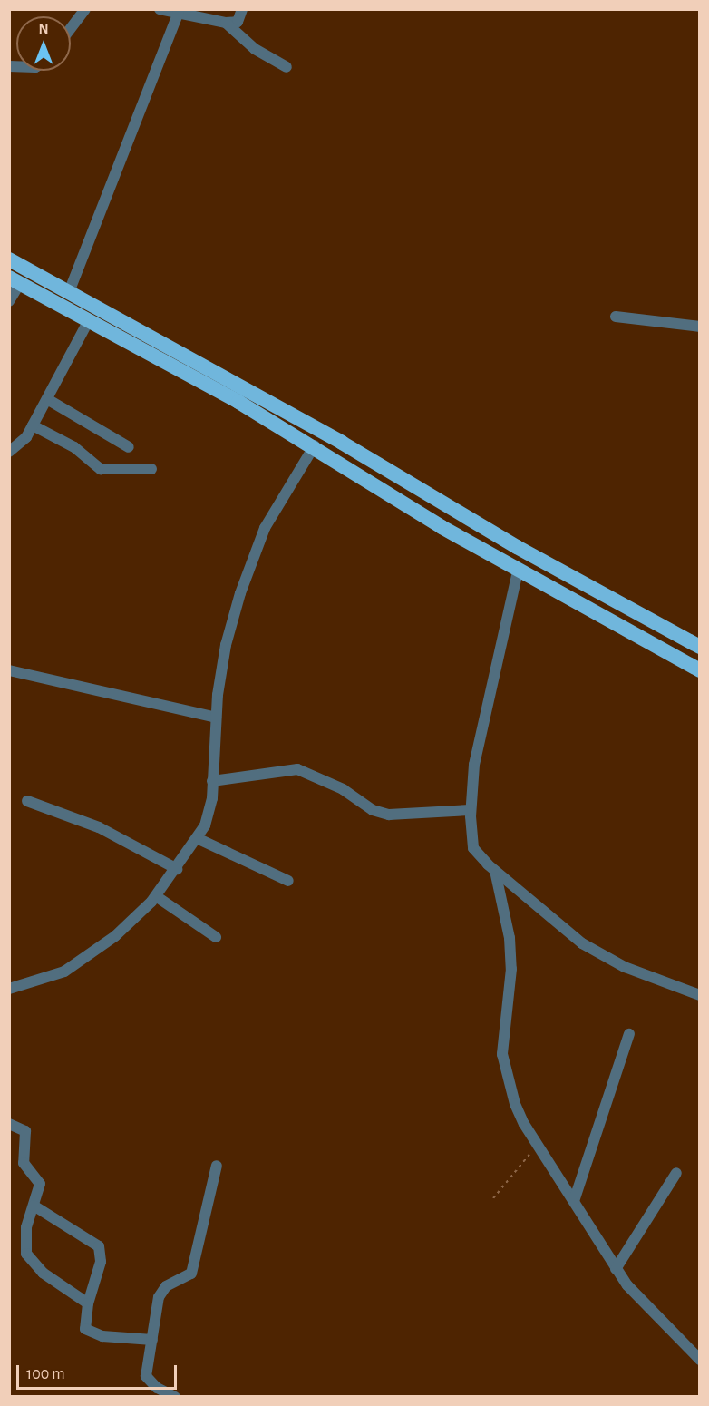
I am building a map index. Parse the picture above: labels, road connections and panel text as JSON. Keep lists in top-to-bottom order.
{
  "scale_bar": "100 m",
  "north": "top"
}
